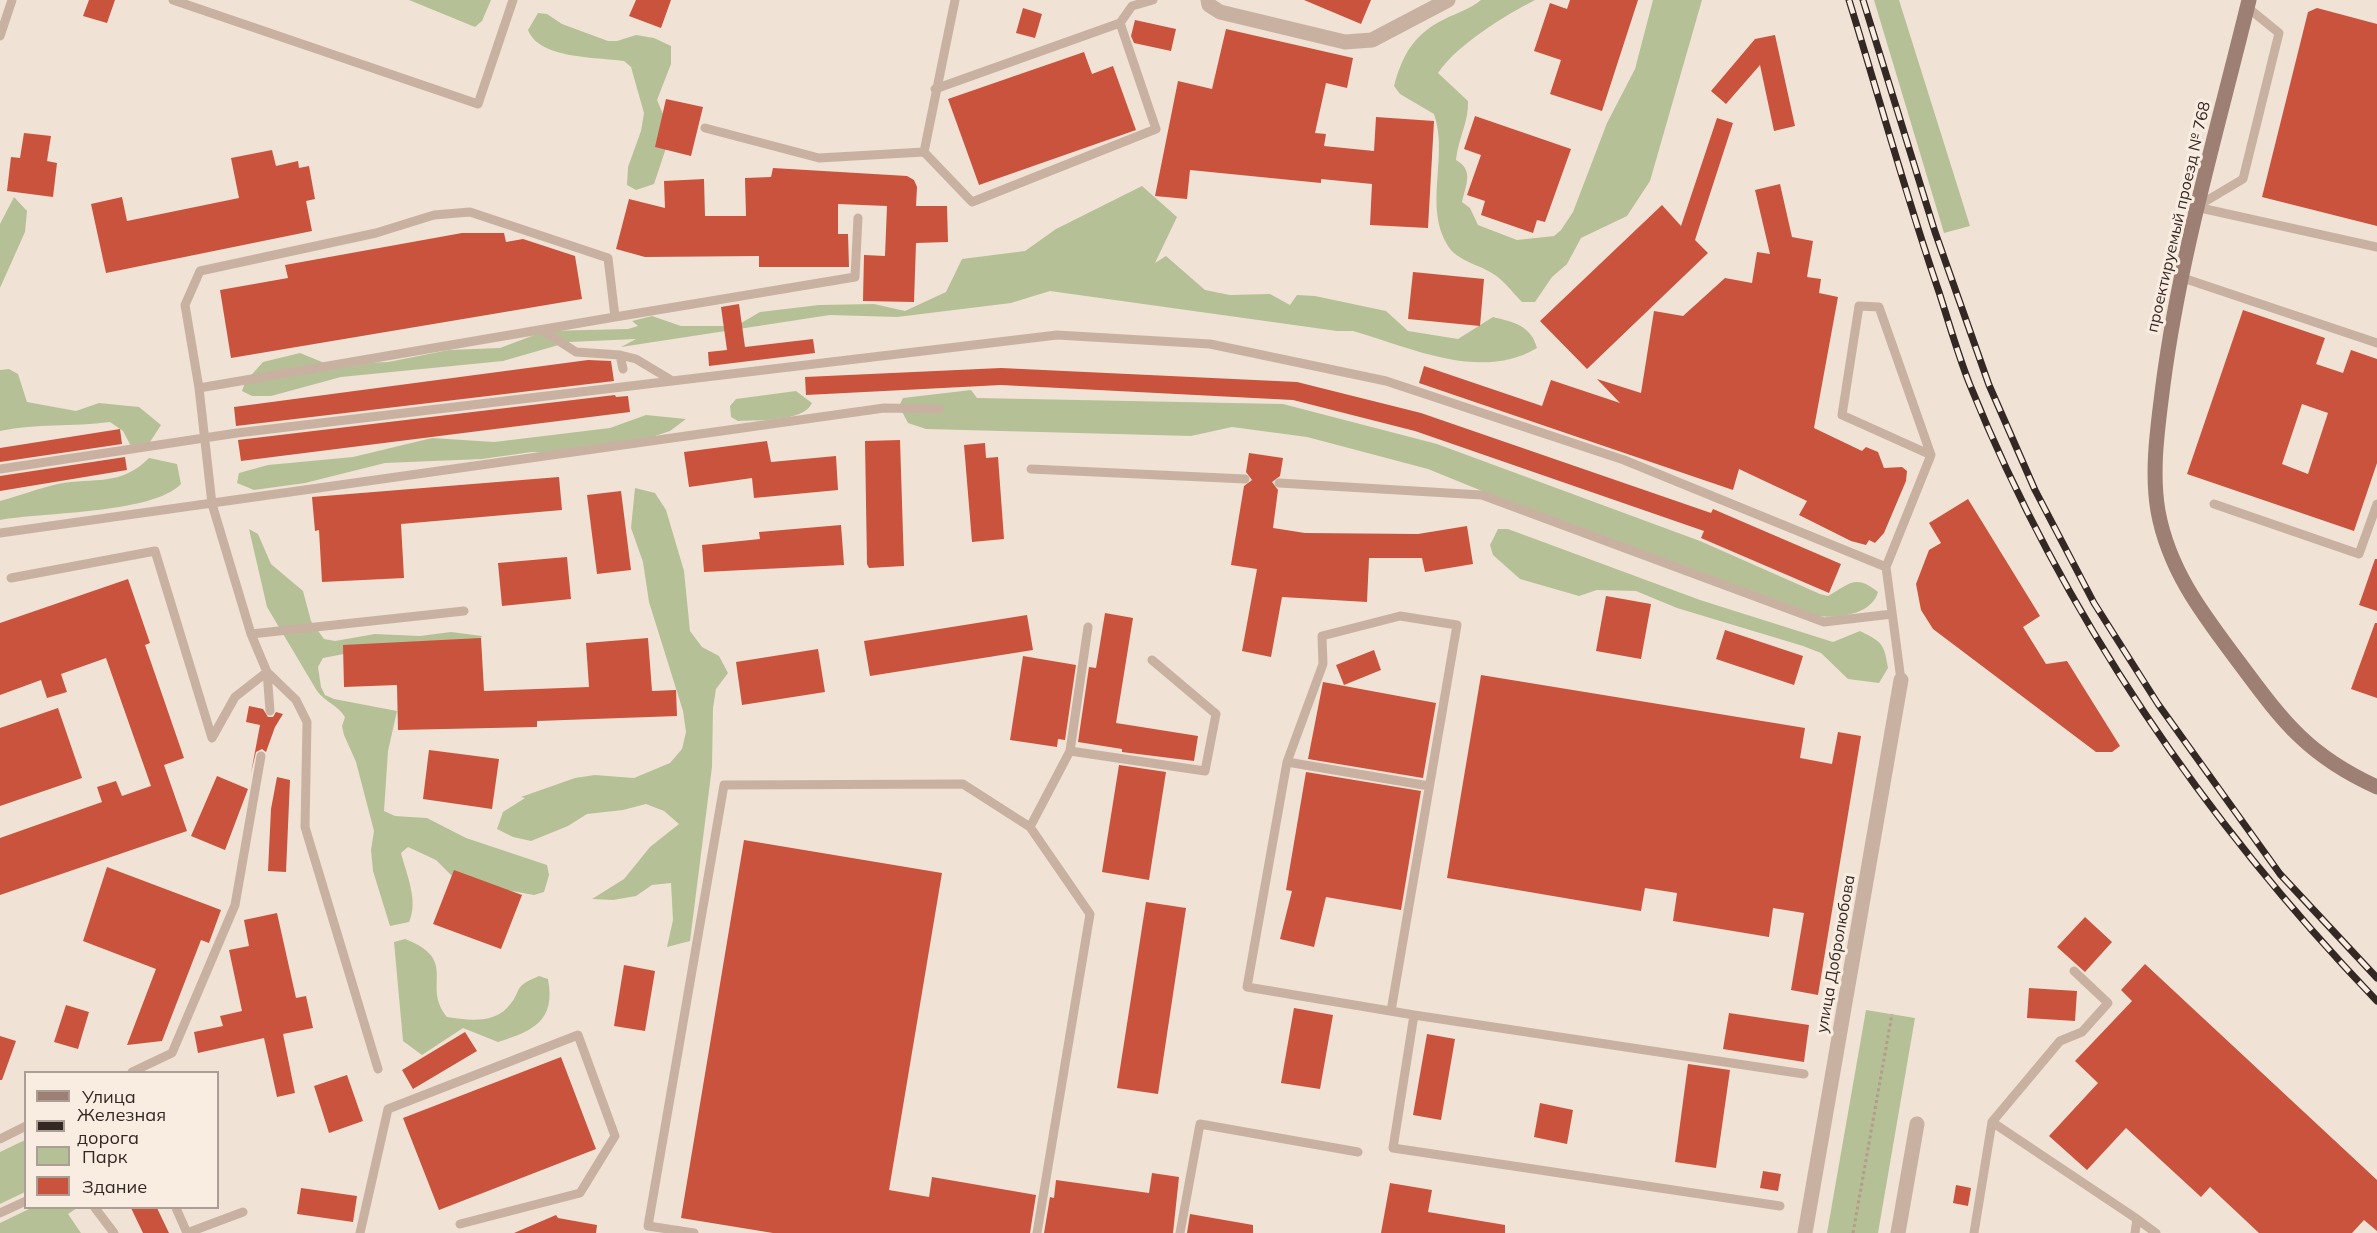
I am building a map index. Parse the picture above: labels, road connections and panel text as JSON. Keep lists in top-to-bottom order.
{
  "streets": {
    "street": ["проектируемый проезд № 768", "улица Добролюбова"]
  },
  "legend": [
    "Улица",
    "Железная дорога",
    "Парк",
    "Здание"
  ]
}
